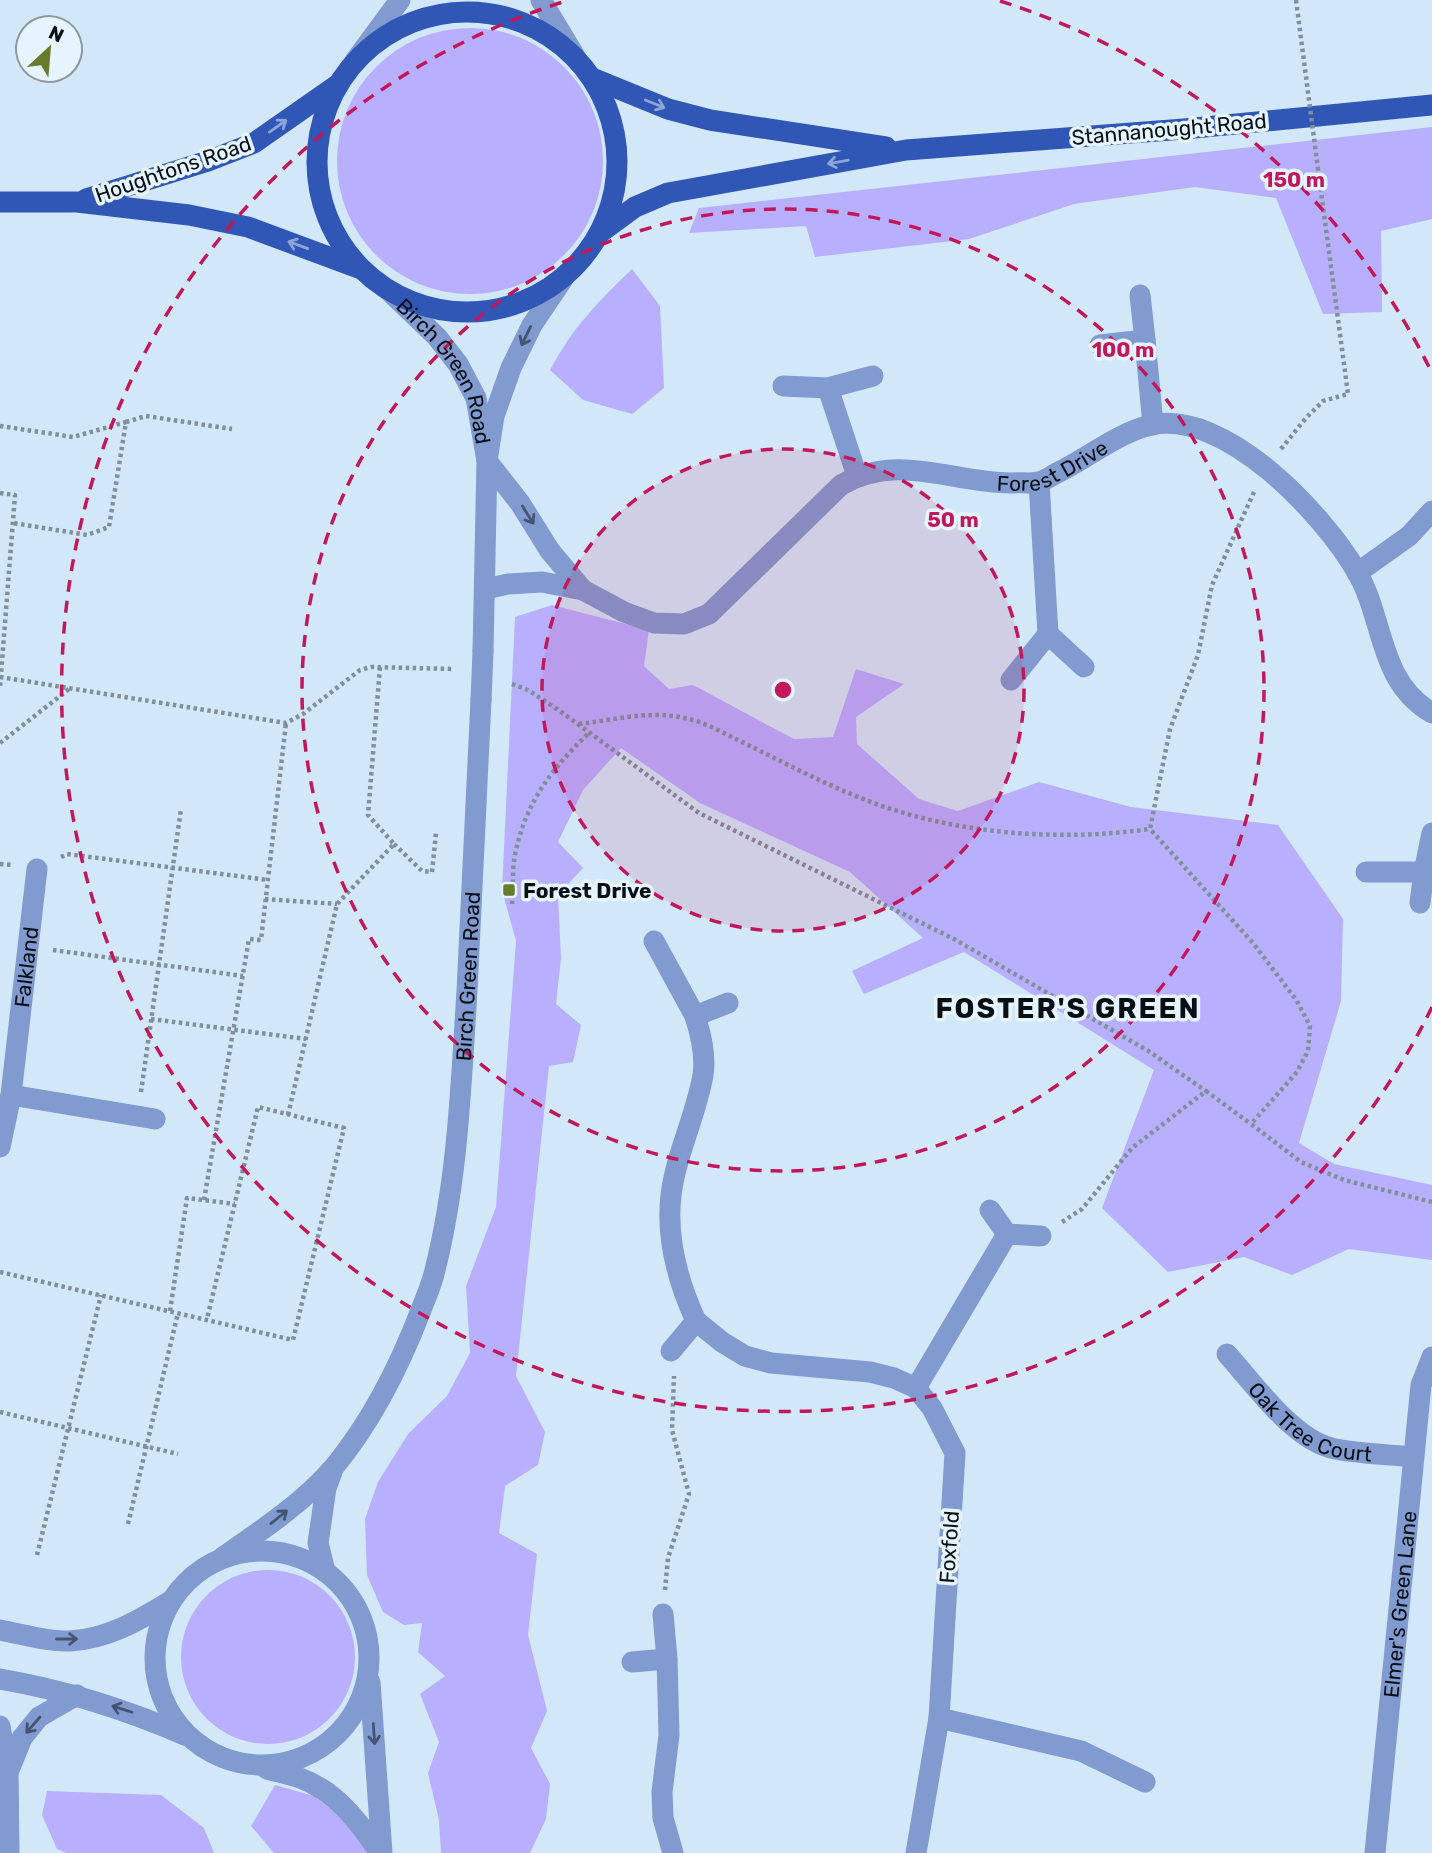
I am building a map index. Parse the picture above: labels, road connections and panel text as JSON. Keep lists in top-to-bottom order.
{
  "streets": {
    "main road": ["Stannanought Road", "Houghtons Road"],
    "street": [
      "Birch Green Road",
      "Forest Drive",
      "Falkland",
      "Oak Tree Court",
      "Foxfold",
      "Elmer's Green Lane"
    ]
  },
  "crossings": [
    ["Birch Green Road", "Forest Drive"],
    ["Oak Tree Court", "Elmer's Green Lane"]
  ],
  "districts": ["FOSTER'S GREEN"],
  "places": {
    "transit": ["Forest Drive"]
  },
  "north": "top right",
  "rings": ["150 m", "100 m", "50 m"]
}
